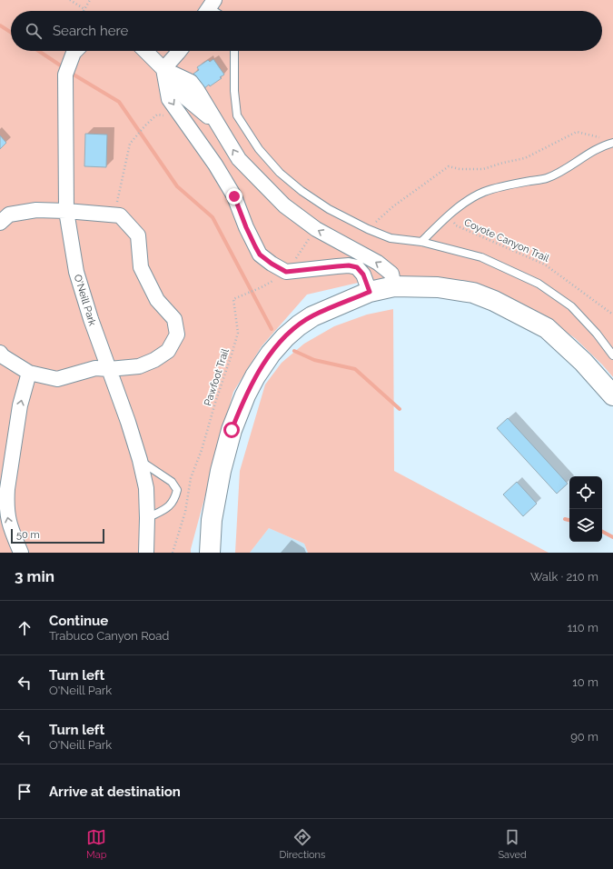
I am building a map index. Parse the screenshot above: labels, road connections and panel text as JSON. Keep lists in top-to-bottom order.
{
  "streets": {
    "street": ["O'Neill Park"],
    "path": ["Coyote Canyon Trail", "Pawfoot Trail"]
  },
  "scale_bar": "50 m",
  "page": {
    "search": "Search here",
    "scale": "50 m",
    "heading": ["3 min", "Walk · 210 m"],
    "list": [
      ["Continue", "Trabuco Canyon Road", "110 m"],
      ["Turn left", "O'Neill Park", "10 m"],
      ["Turn left", "O'Neill Park", "90 m"],
      "Arrive at destination"
    ],
    "nav": ["Map", "Directions", "Saved"]
  }
}
